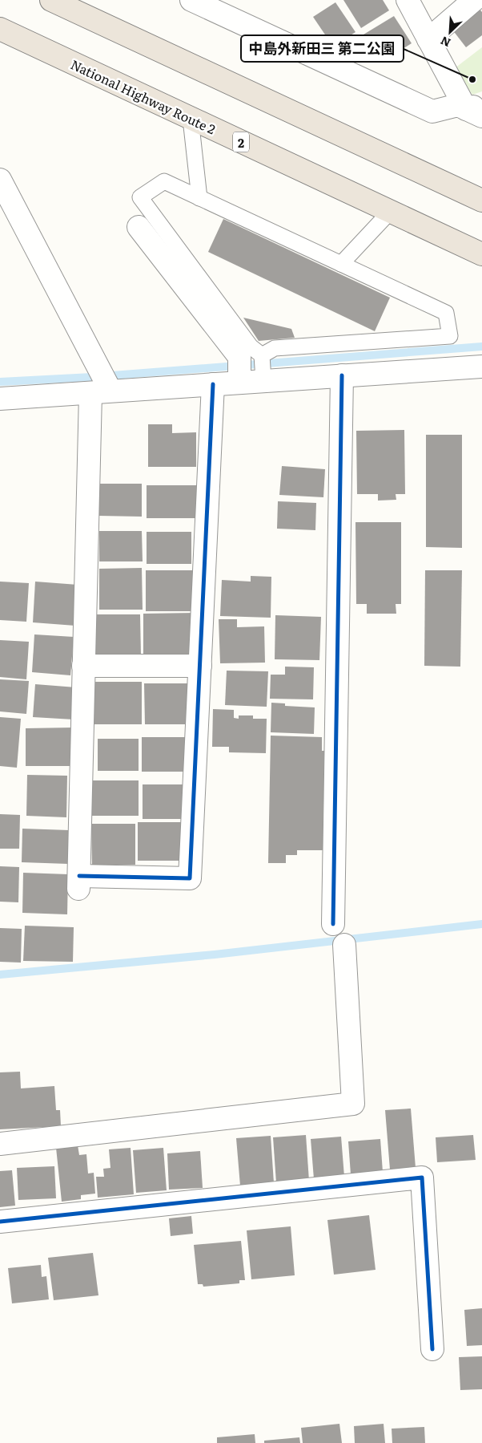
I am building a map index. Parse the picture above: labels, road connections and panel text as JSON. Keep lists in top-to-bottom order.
{
  "streets": {
    "highway": ["National Highway Route 2", "2"]
  },
  "places": ["中島外新田三 第二公園"],
  "north": "bottom left"
}
